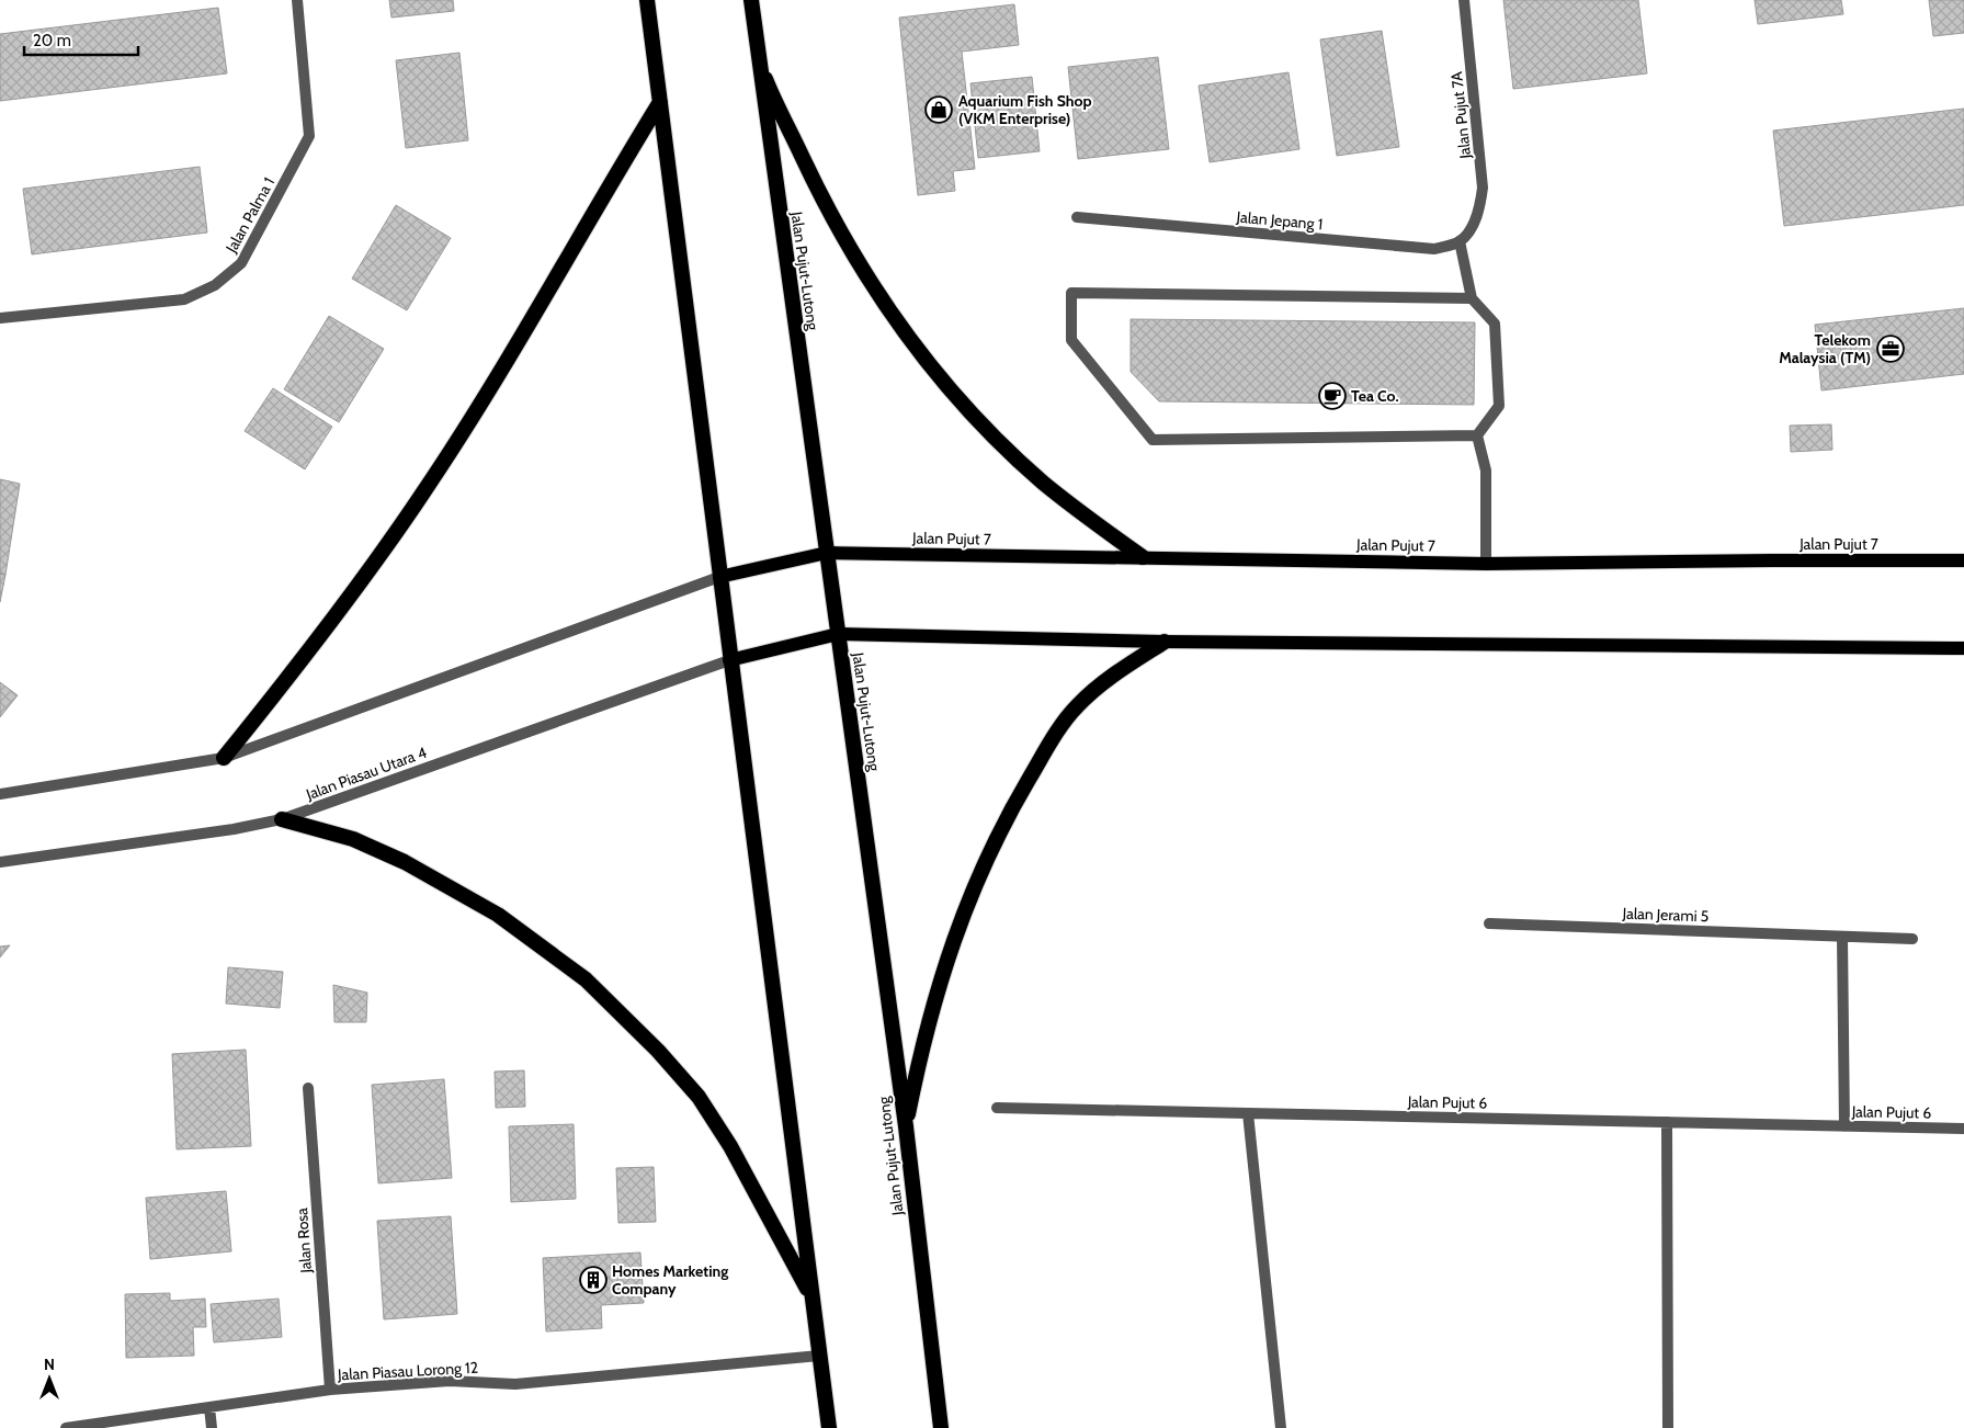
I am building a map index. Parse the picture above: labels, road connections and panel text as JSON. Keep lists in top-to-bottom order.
{
  "streets": {
    "highway": ["Jalan Pujut-Lutong"],
    "main road": ["Jalan Pujut 7"],
    "street": [
      "Jalan Pujut 7A",
      "Jalan Palma 1",
      "Jalan Jepang 1",
      "Jalan Piasau Utara 4",
      "Jalan Jerami 5",
      "Jalan Pujut 6",
      "Jalan Rosa",
      "Jalan Piasau Lorong 12"
    ]
  },
  "crossings": [
    ["Jalan Pujut 7A", "Jalan Jepang 1"],
    ["Jalan Pujut-Lutong", "Jalan Pujut 7"],
    ["Jalan Rosa", "Jalan Piasau Lorong 12"]
  ],
  "places": {
    "shop": ["Aquarium Fish Shop (VKM Enterprise)"],
    "office": ["Telekom Malaysia (TM)"],
    "cafe": ["Tea Co."],
    "building": ["Homes Marketing Company"]
  },
  "scale_bar": "20 m",
  "north": "top"
}
